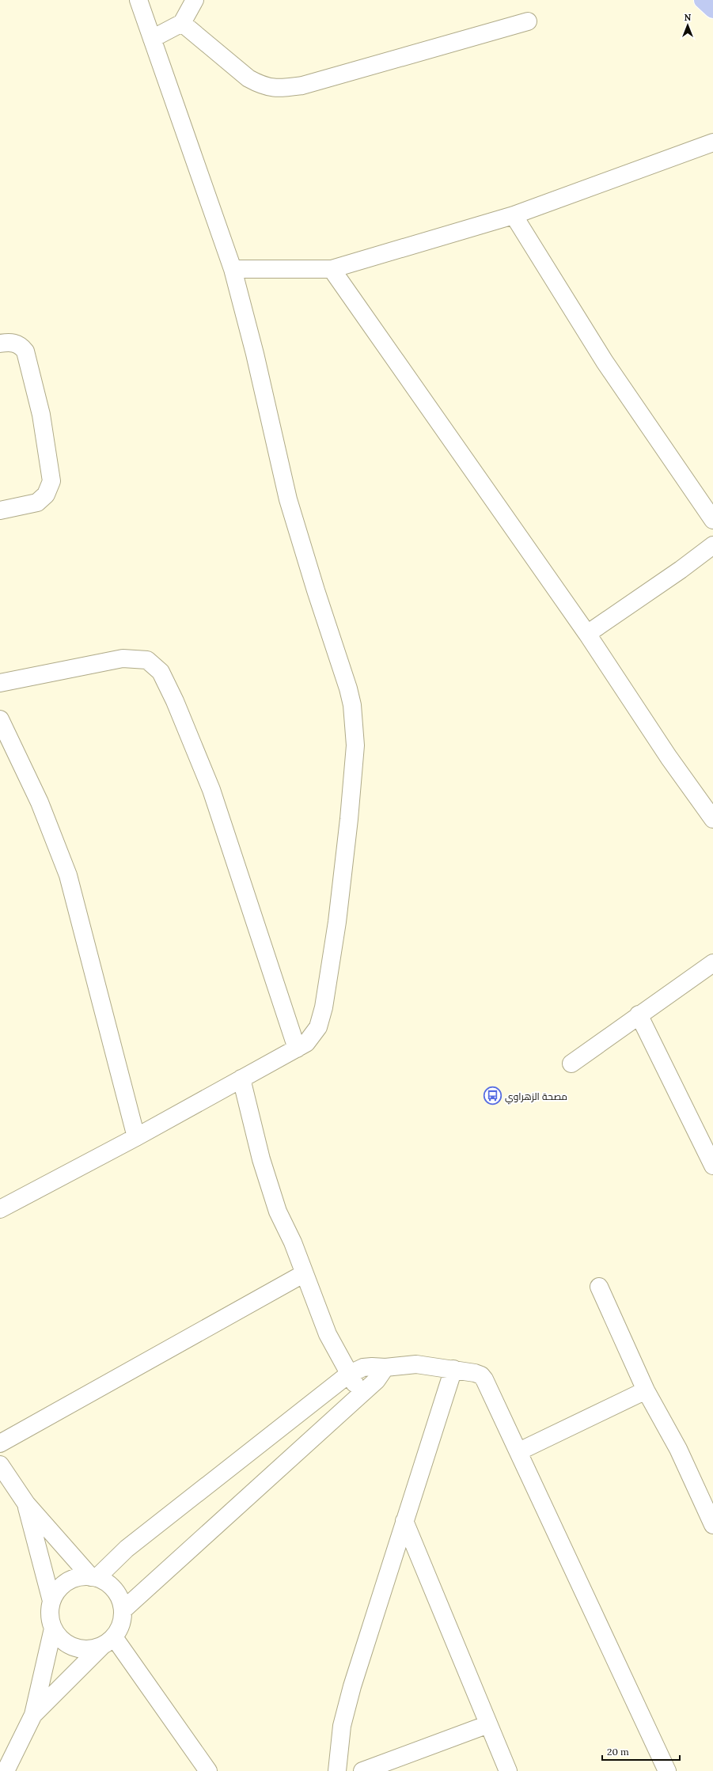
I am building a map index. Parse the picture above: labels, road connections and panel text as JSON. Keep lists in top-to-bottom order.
{
  "places": {
    "bus stop": ["مصحة الزهراوي"]
  },
  "scale_bar": "20 m",
  "north": "top"
}
